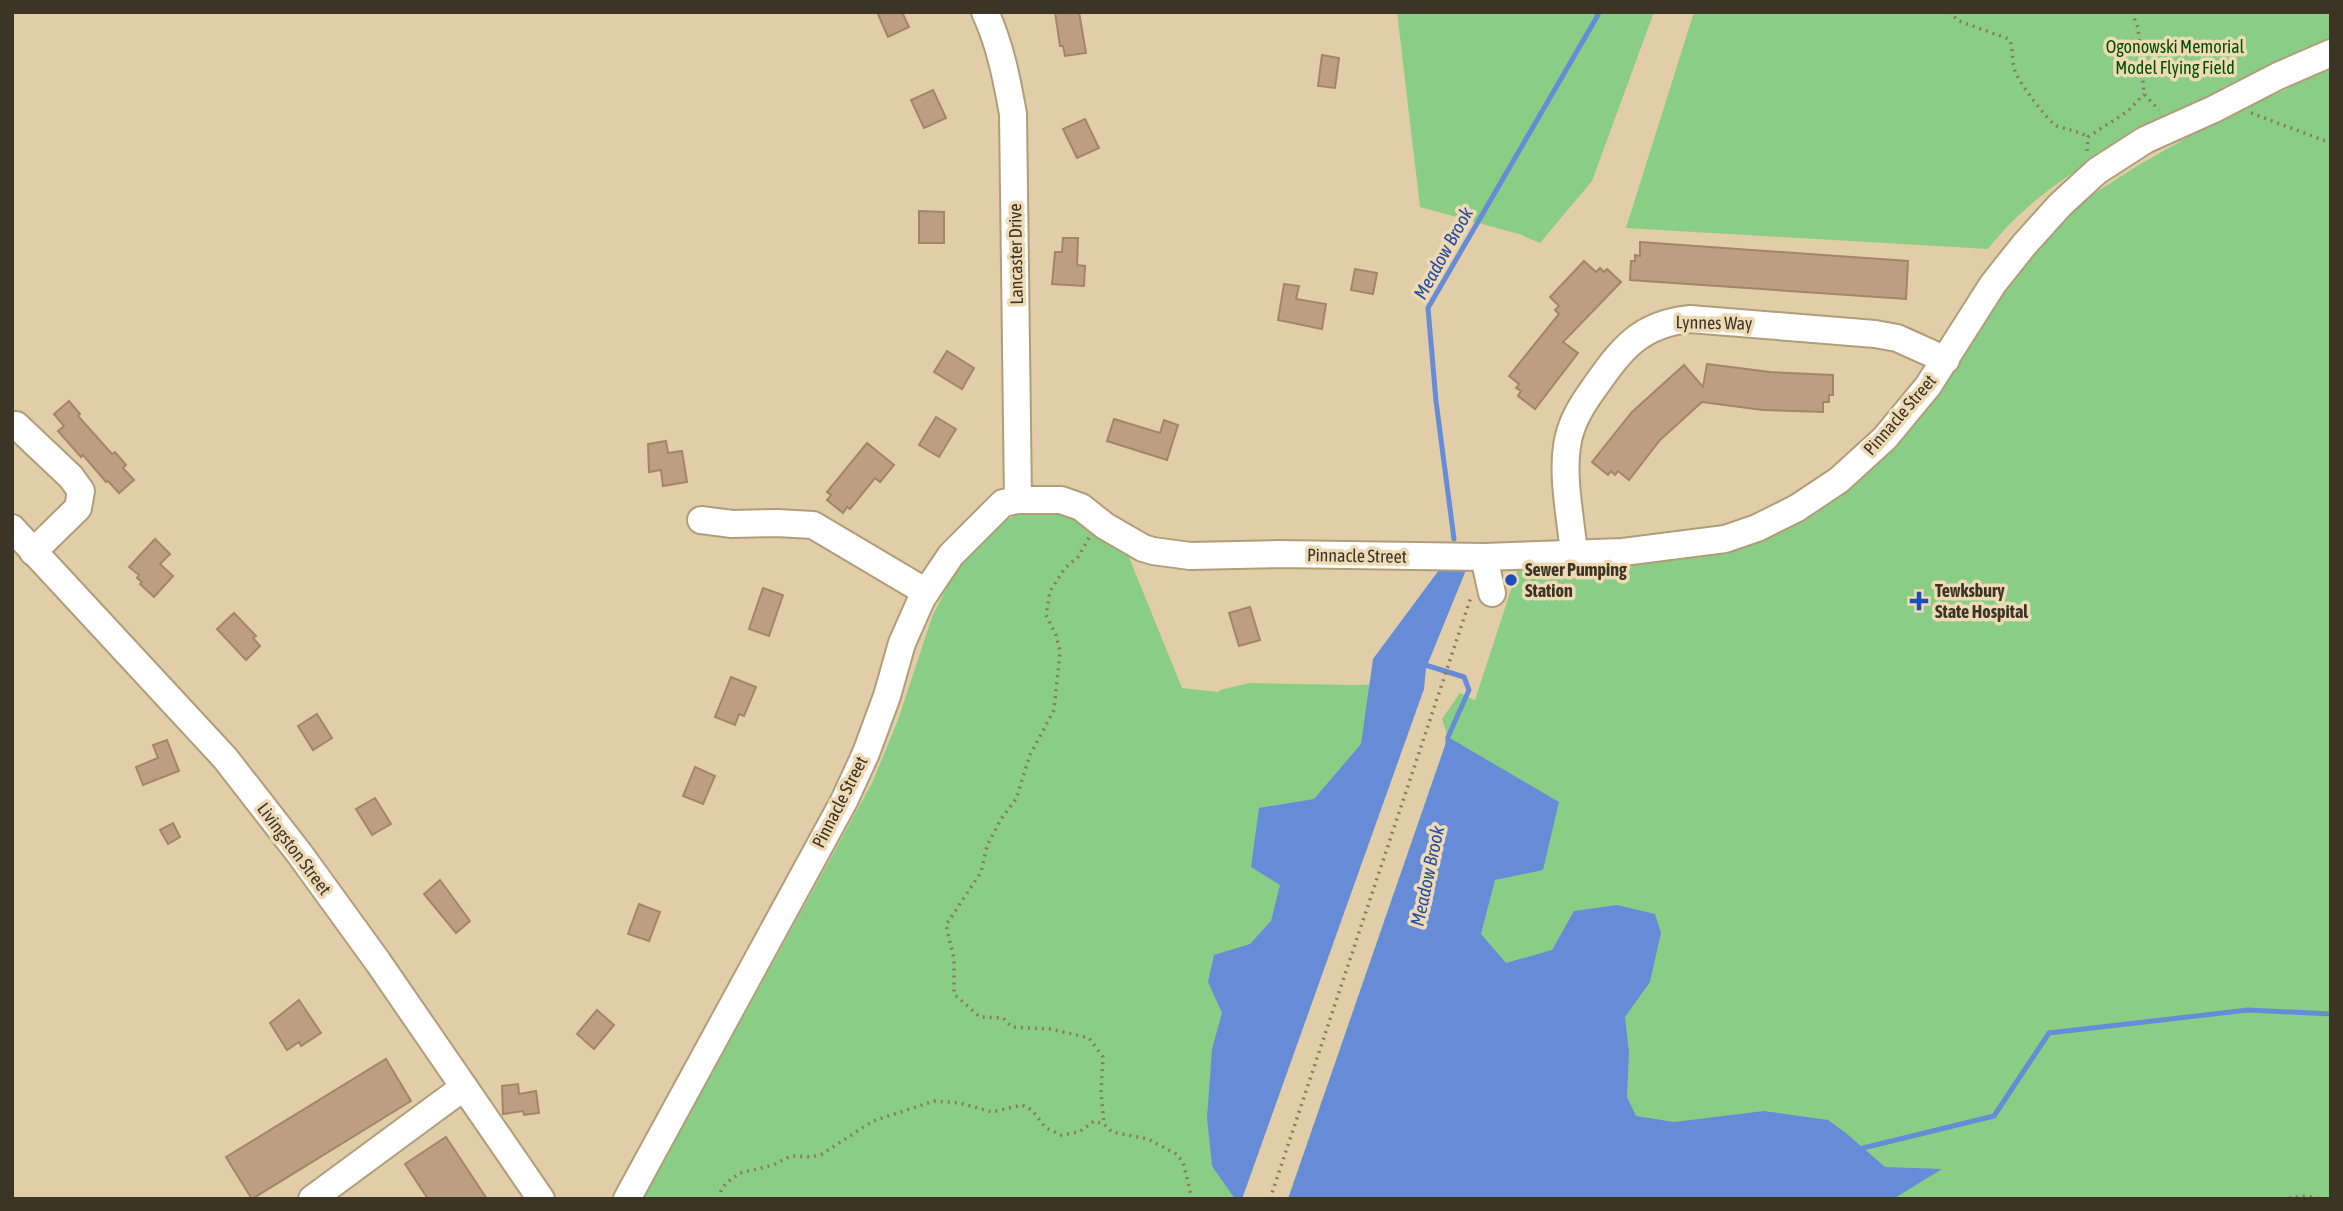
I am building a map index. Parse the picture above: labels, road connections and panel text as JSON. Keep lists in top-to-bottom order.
{
  "streets": {
    "street": [
      "Lancaster Drive",
      "Lynnes Way",
      "Pinnacle Street",
      "Livingston Street"
    ]
  },
  "crossings": [
    ["Lancaster Drive", "Pinnacle Street"],
    ["Lynnes Way", "Pinnacle Street"]
  ],
  "water": ["Meadow Brook"],
  "parks": ["Ogonowski Memorial Model Flying Field"],
  "places": {
    "other": ["Sewer Pumping Station"],
    "health": ["Tewksbury State Hospital"]
  }
}
